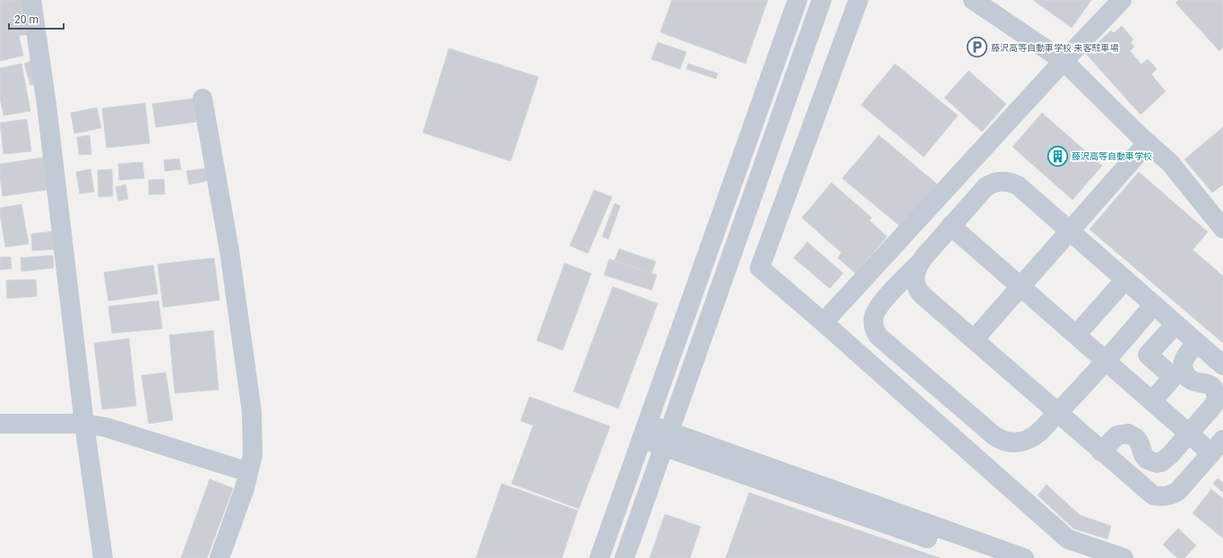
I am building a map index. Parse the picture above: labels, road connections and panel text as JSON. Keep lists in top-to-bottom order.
{
  "places": {
    "parking": ["藤沢高等自動車学校 来客駐車場"],
    "building": ["藤沢高等自動車学校"]
  },
  "scale_bar": "20 m"
}
